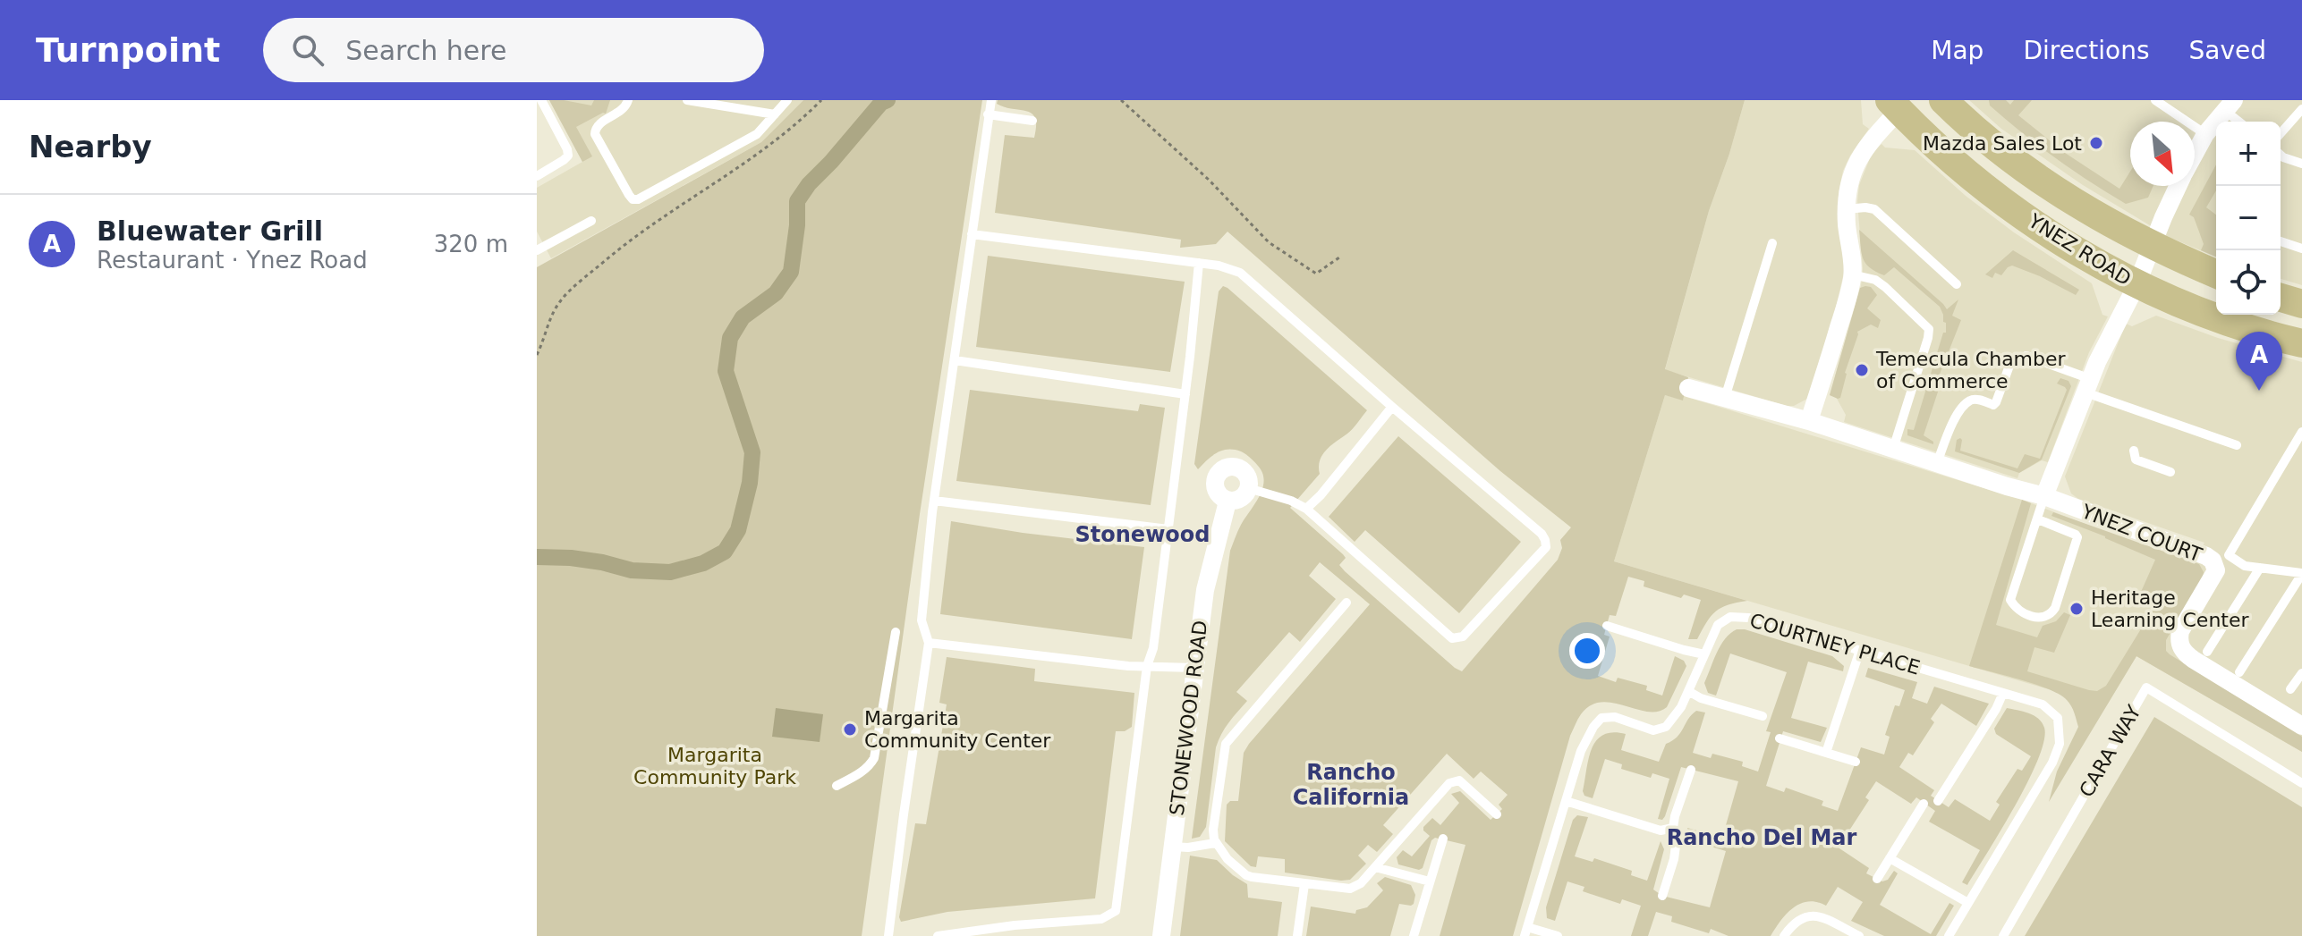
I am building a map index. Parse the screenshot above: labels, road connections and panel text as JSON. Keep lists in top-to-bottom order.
{
  "streets": {
    "main road": ["YNEZ ROAD"],
    "street": ["YNEZ COURT", "STONEWOOD ROAD"],
    "lane": ["COURTNEY PLACE", "CARA WAY"]
  },
  "districts": ["Stonewood", "Rancho California", "Rancho Del Mar"],
  "parks": ["Margarita Community Park"],
  "places": [
    "Mazda Sales Lot",
    "Temecula Chamber of Commerce",
    "Heritage Learning Center",
    "Margarita Community Center"
  ],
  "north": "bottom right",
  "page": {
    "header": "Turnpoint",
    "search": "Search here",
    "nav": ["Map", "Directions", "Saved"],
    "heading": "Nearby",
    "map_buttons": ["+", "−"],
    "list": [
      {
        "mark": "A",
        "name": "Bluewater Grill",
        "note": "Restaurant · Ynez Road",
        "value": "320 m"
      }
    ],
    "pins": "A"
  }
}
